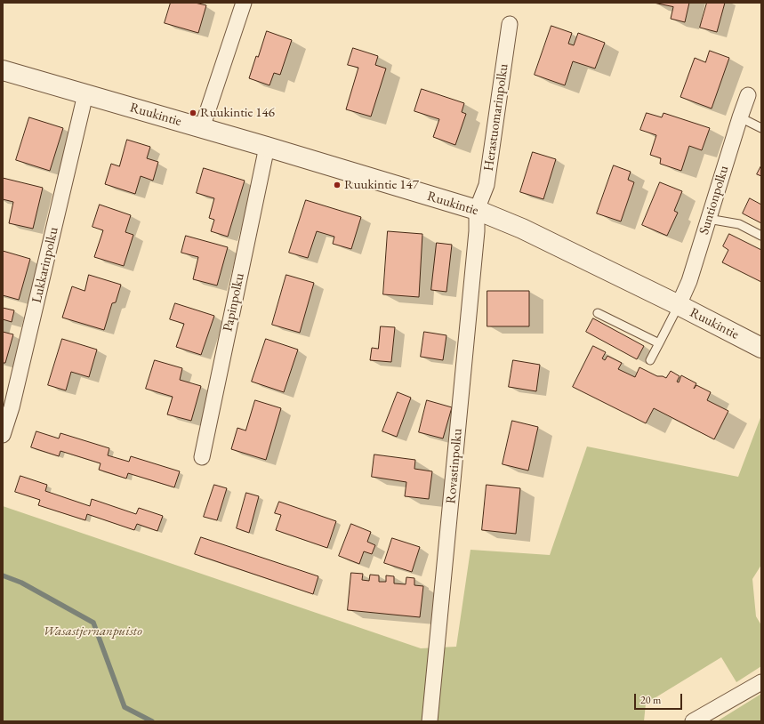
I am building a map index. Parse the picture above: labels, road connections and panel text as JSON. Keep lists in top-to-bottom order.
{
  "streets": {
    "street": [
      "Ruukintie",
      "Herastuomarinpolku",
      "Suntionpolku",
      "Lukkarinpolku",
      "Papinpolku",
      "Rovastinpolku"
    ]
  },
  "crossings": [
    ["Ruukintie", "Herastuomarinpolku"],
    ["Ruukintie", "Suntionpolku"],
    ["Ruukintie", "Lukkarinpolku"],
    ["Ruukintie", "Papinpolku"],
    ["Ruukintie", "Rovastinpolku"],
    ["Herastuomarinpolku", "Rovastinpolku"]
  ],
  "parks": ["Wasastjernanpuisto"],
  "places": ["Ruukintie 146", "Ruukintie 147"],
  "scale_bar": "20 m"
}
